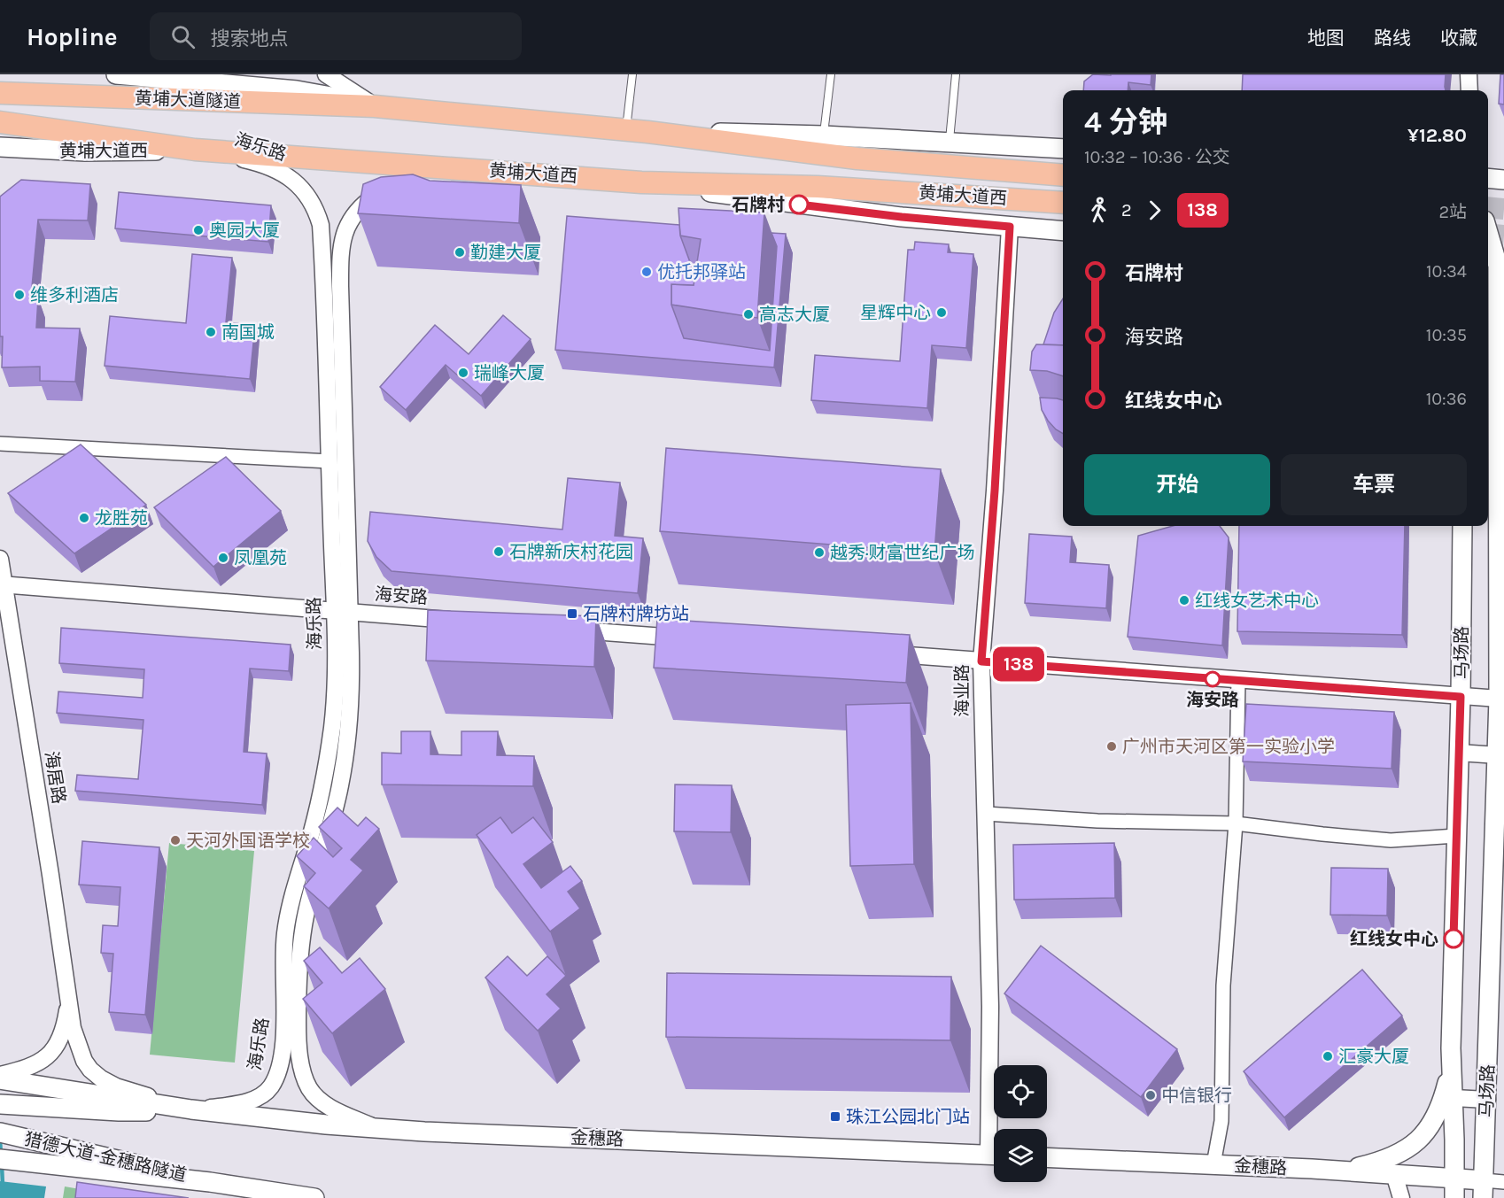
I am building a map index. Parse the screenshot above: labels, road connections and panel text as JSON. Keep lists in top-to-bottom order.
{
  "streets": {
    "main road": [
      "黄埔大道隧道",
      "黄埔大道西",
      "马场路",
      "金穗路",
      "猎德大道-金穗路隧道"
    ],
    "street": [
      "海乐路",
      "海安路",
      "海业路",
      "海居路"
    ]
  },
  "crossings": [
    ["黄埔大道隧道", "黄埔大道西"],
    ["海乐路", "黄埔大道西"],
    ["海乐路", "海安路"],
    ["海乐路", "海居路"],
    ["海乐路", "金穗路"],
    ["海乐路", "猎德大道-金穗路隧道"],
    ["海安路", "海居路"],
    ["马场路", "金穗路"],
    ["海居路", "金穗路"],
    ["海居路", "猎德大道-金穗路隧道"],
    ["金穗路", "猎德大道-金穗路隧道"]
  ],
  "places": {
    "other": [
      "石牌村",
      "奥园大厦",
      "勤建大厦",
      "优托邦驿站",
      "维多利酒店",
      "星辉中心",
      "高志大厦",
      "南国城",
      "瑞峰大厦",
      "龙胜苑",
      "石牌新庆村花园",
      "越秀·财富世纪广场",
      "凤凰苑",
      "红线女艺术中心",
      "海安路",
      "广州市天河区第一实验小学",
      "天河外国语学校",
      "红线女中心",
      "汇豪大厦",
      "中信银行"
    ],
    "transit": ["石牌村牌坊站", "珠江公园北门站"]
  },
  "lines": ["bus line 138"],
  "page": {
    "header": "Hopline",
    "search": "搜索地点",
    "nav": ["地图", "路线", "收藏"],
    "on_map": "138",
    "heading": ["4 分钟", "10:32 – 10:36 · 公交", "¥12.80"],
    "legs": ["2", "138", "2站"],
    "list": [
      {
        "name": "石牌村",
        "value": "10:34"
      },
      {
        "name": "海安路",
        "value": "10:35"
      },
      {
        "name": "红线女中心",
        "value": "10:36"
      }
    ],
    "buttons": ["开始", "车票"]
  }
}
